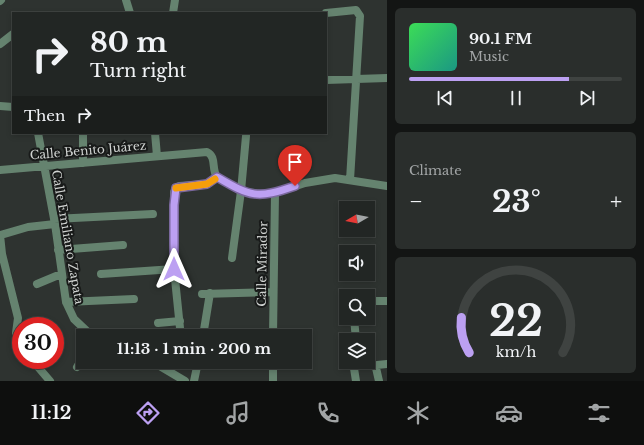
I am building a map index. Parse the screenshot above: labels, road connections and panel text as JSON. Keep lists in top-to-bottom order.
{
  "streets": {
    "street": ["Calle Benito Juárez", "Calle Emiliano Zapata", "Calle Mirador"]
  },
  "crossings": [
    ["Calle Benito Juárez", "Calle Emiliano Zapata"]
  ],
  "north": "left",
  "page": {
    "turn": ["80 m", "Turn right"],
    "song": ["90.1 FM", "Music"],
    "then": "Then",
    "tile": "Climate",
    "heat": ["−", "23°", "+"],
    "limit": "30",
    "trip": "11:13 · 1 min · 200 m",
    "tabs": "11:12",
    "gauge": ["22", "km/h"]
  }
}
